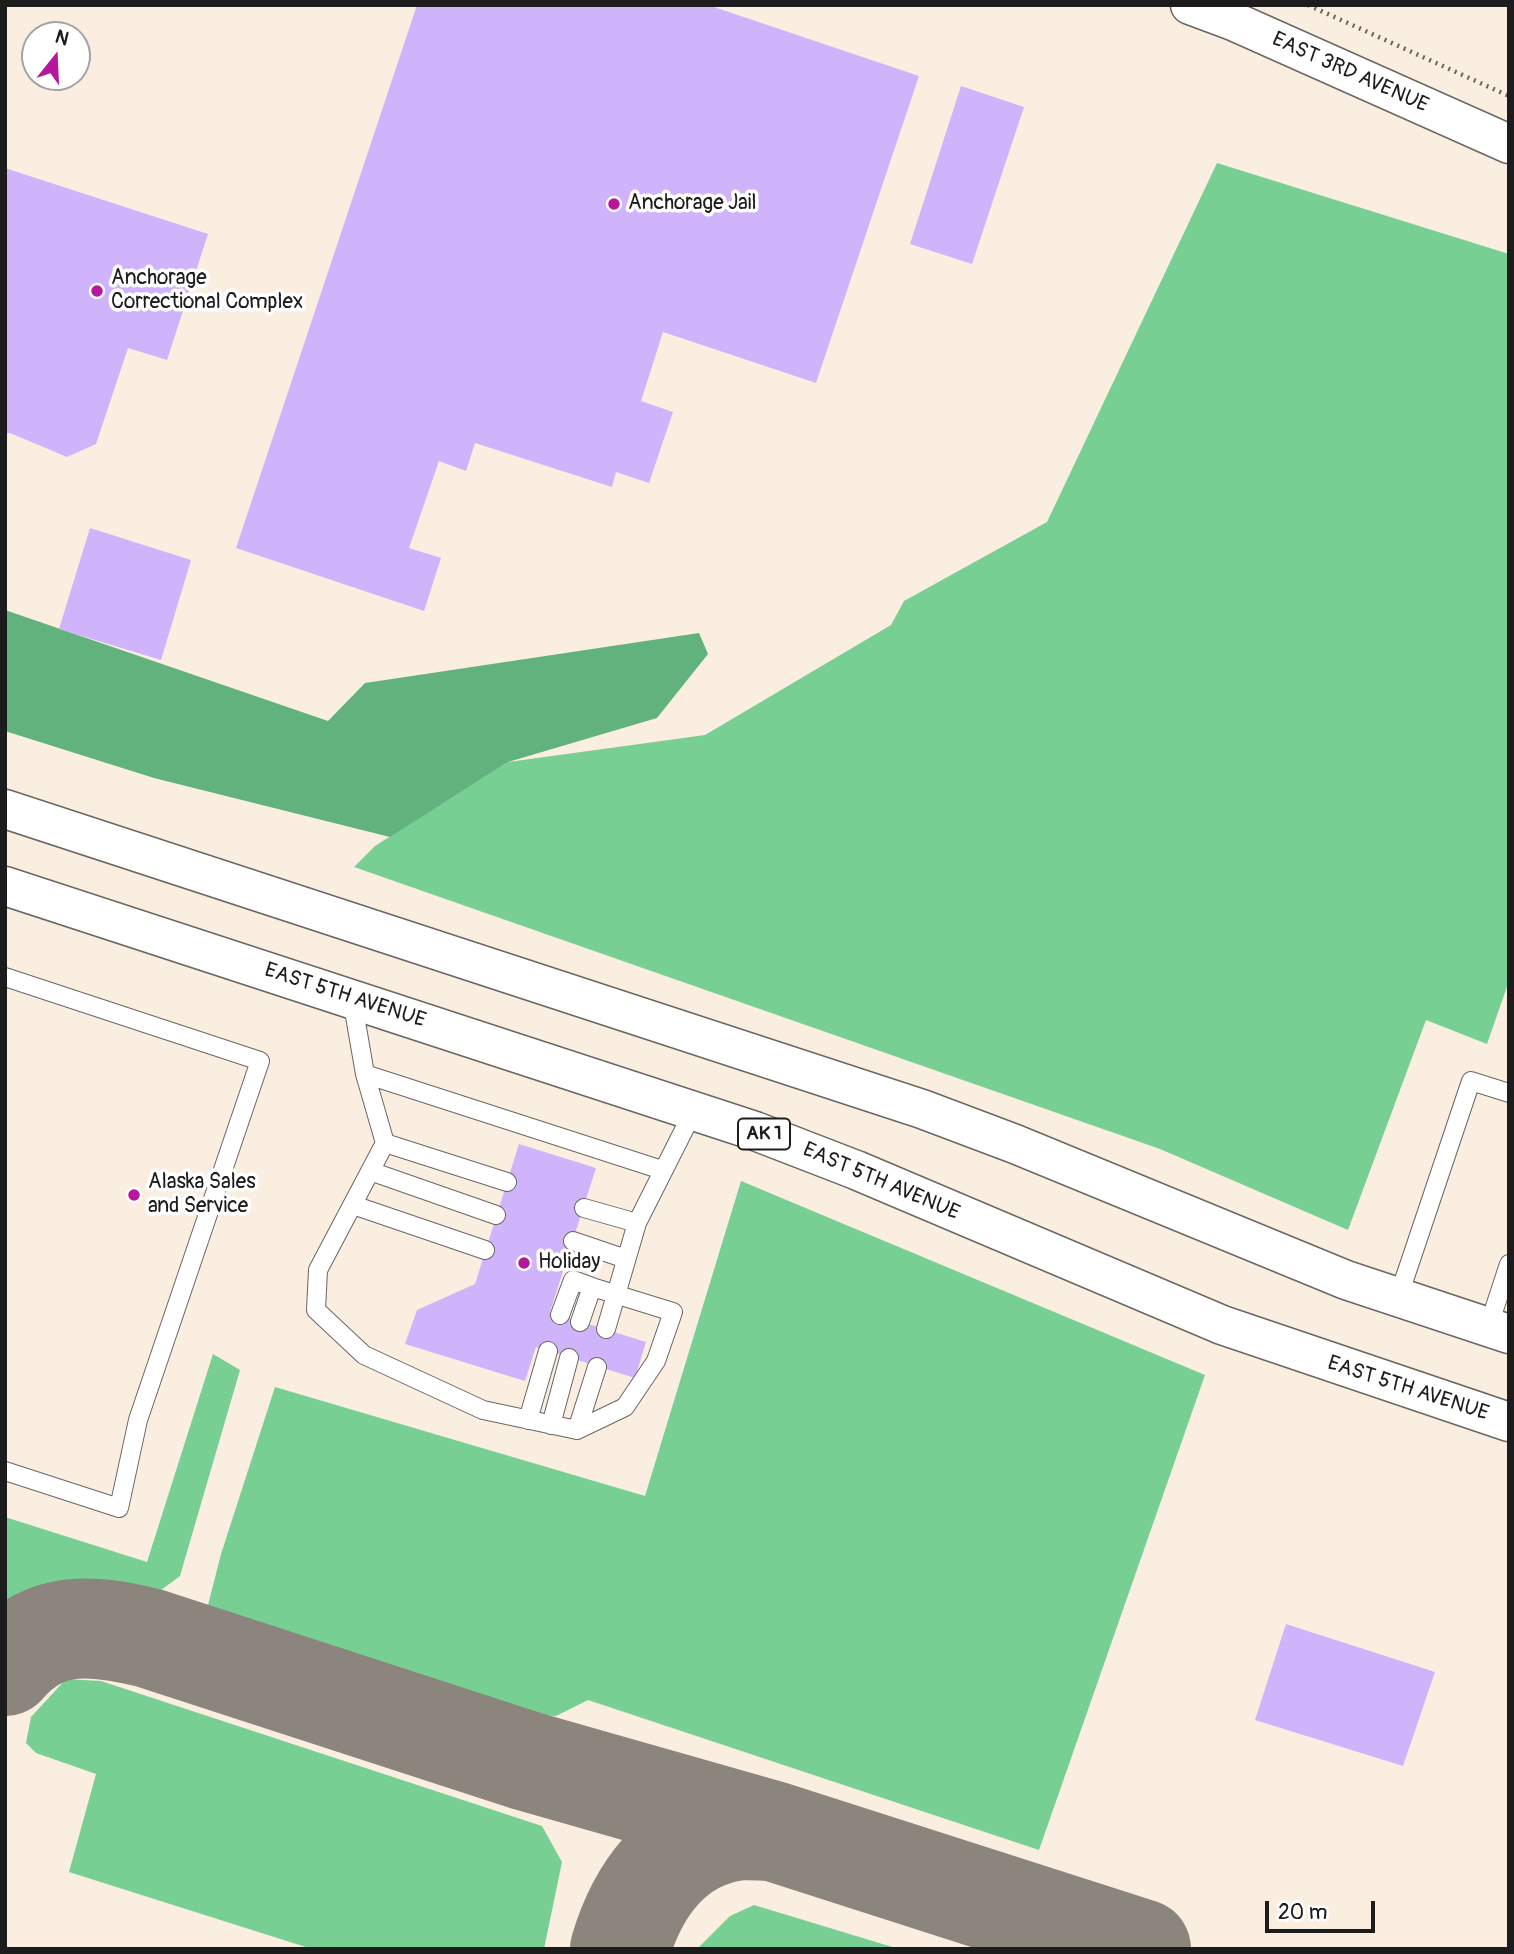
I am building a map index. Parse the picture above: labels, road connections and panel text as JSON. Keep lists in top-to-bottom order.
{
  "streets": {
    "main road": ["EAST 3RD AVENUE", "EAST 5TH AVENUE", "AK 1"]
  },
  "places": [
    "Anchorage Jail",
    "Anchorage Correctional Complex",
    "Alaska Sales and Service",
    "Holiday"
  ],
  "scale_bar": "20 m",
  "north": "top"
}
